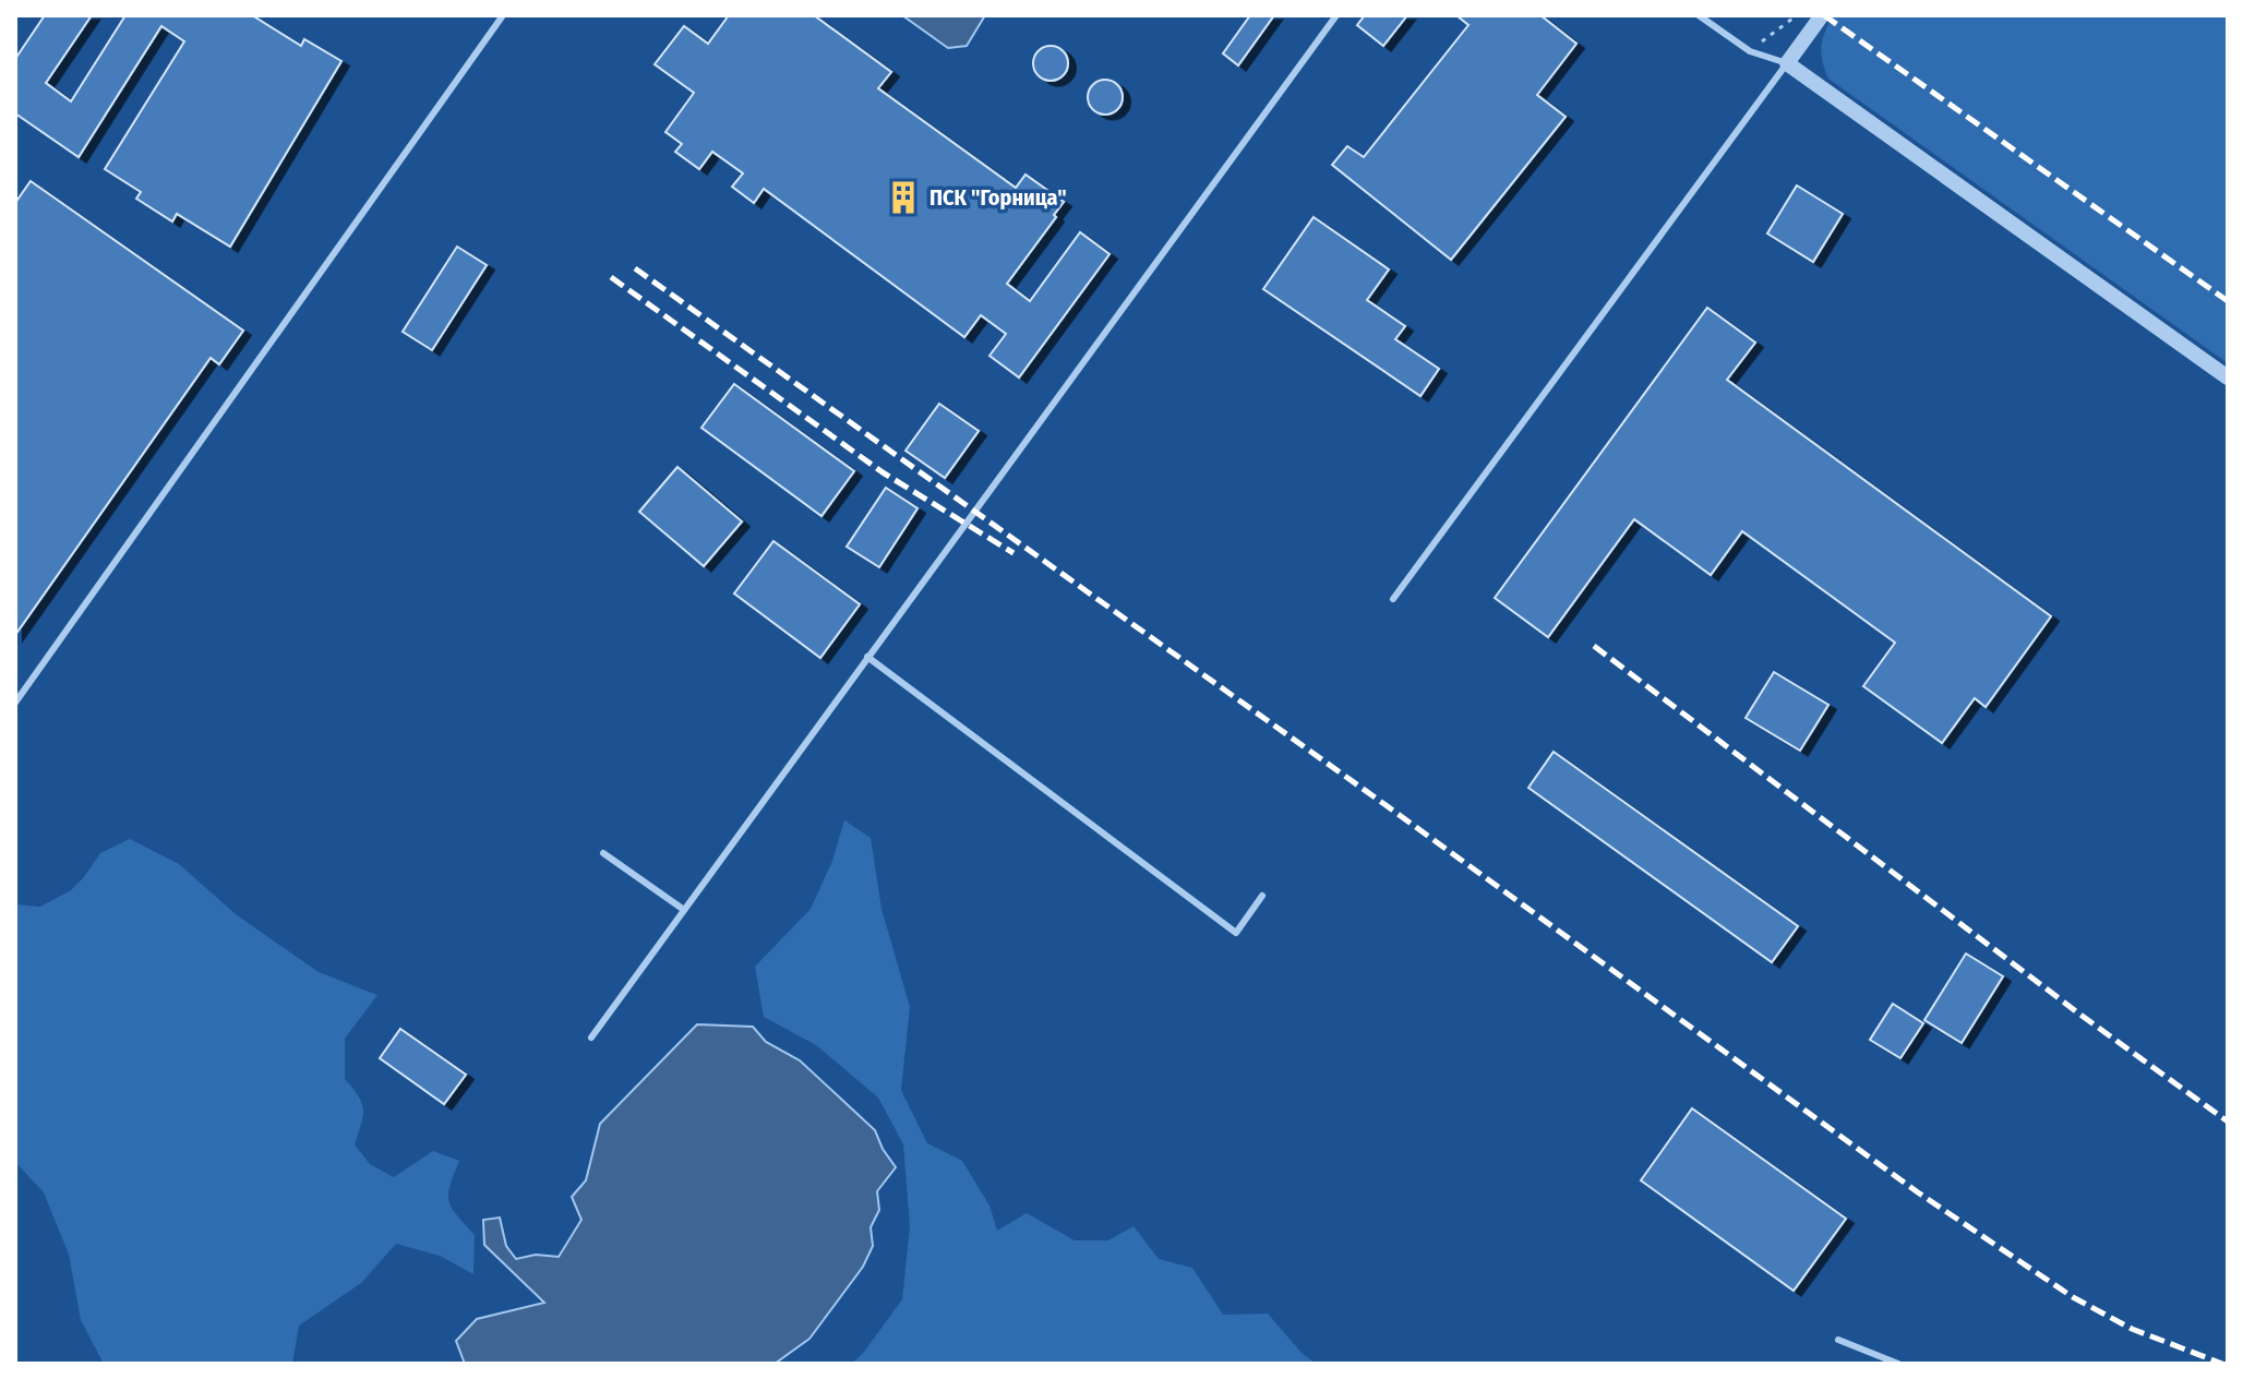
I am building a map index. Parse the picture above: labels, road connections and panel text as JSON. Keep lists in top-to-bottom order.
{
  "places": {
    "building": ["ПСК \"Горница\""]
  }
}
